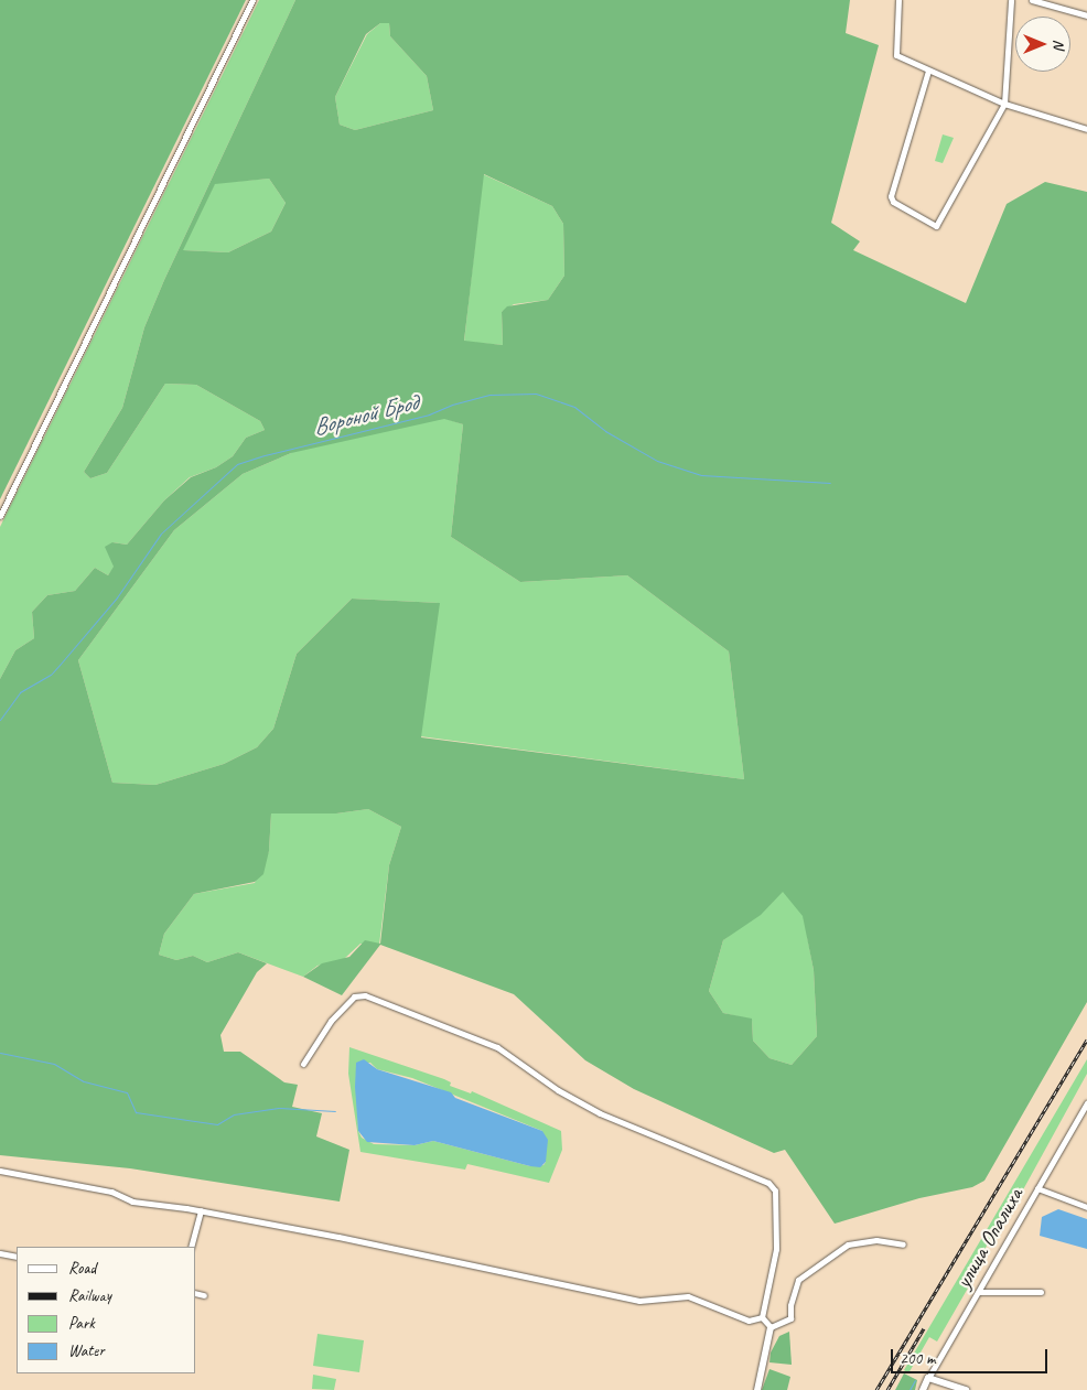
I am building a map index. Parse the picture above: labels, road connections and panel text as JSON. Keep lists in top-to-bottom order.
{
  "streets": {
    "street": ["улица Опалиха"]
  },
  "water": ["Вороной Брод"],
  "legend": [
    "Road",
    "Railway",
    "Park",
    "Water"
  ],
  "scale_bar": "200 m",
  "north": "right"
}
